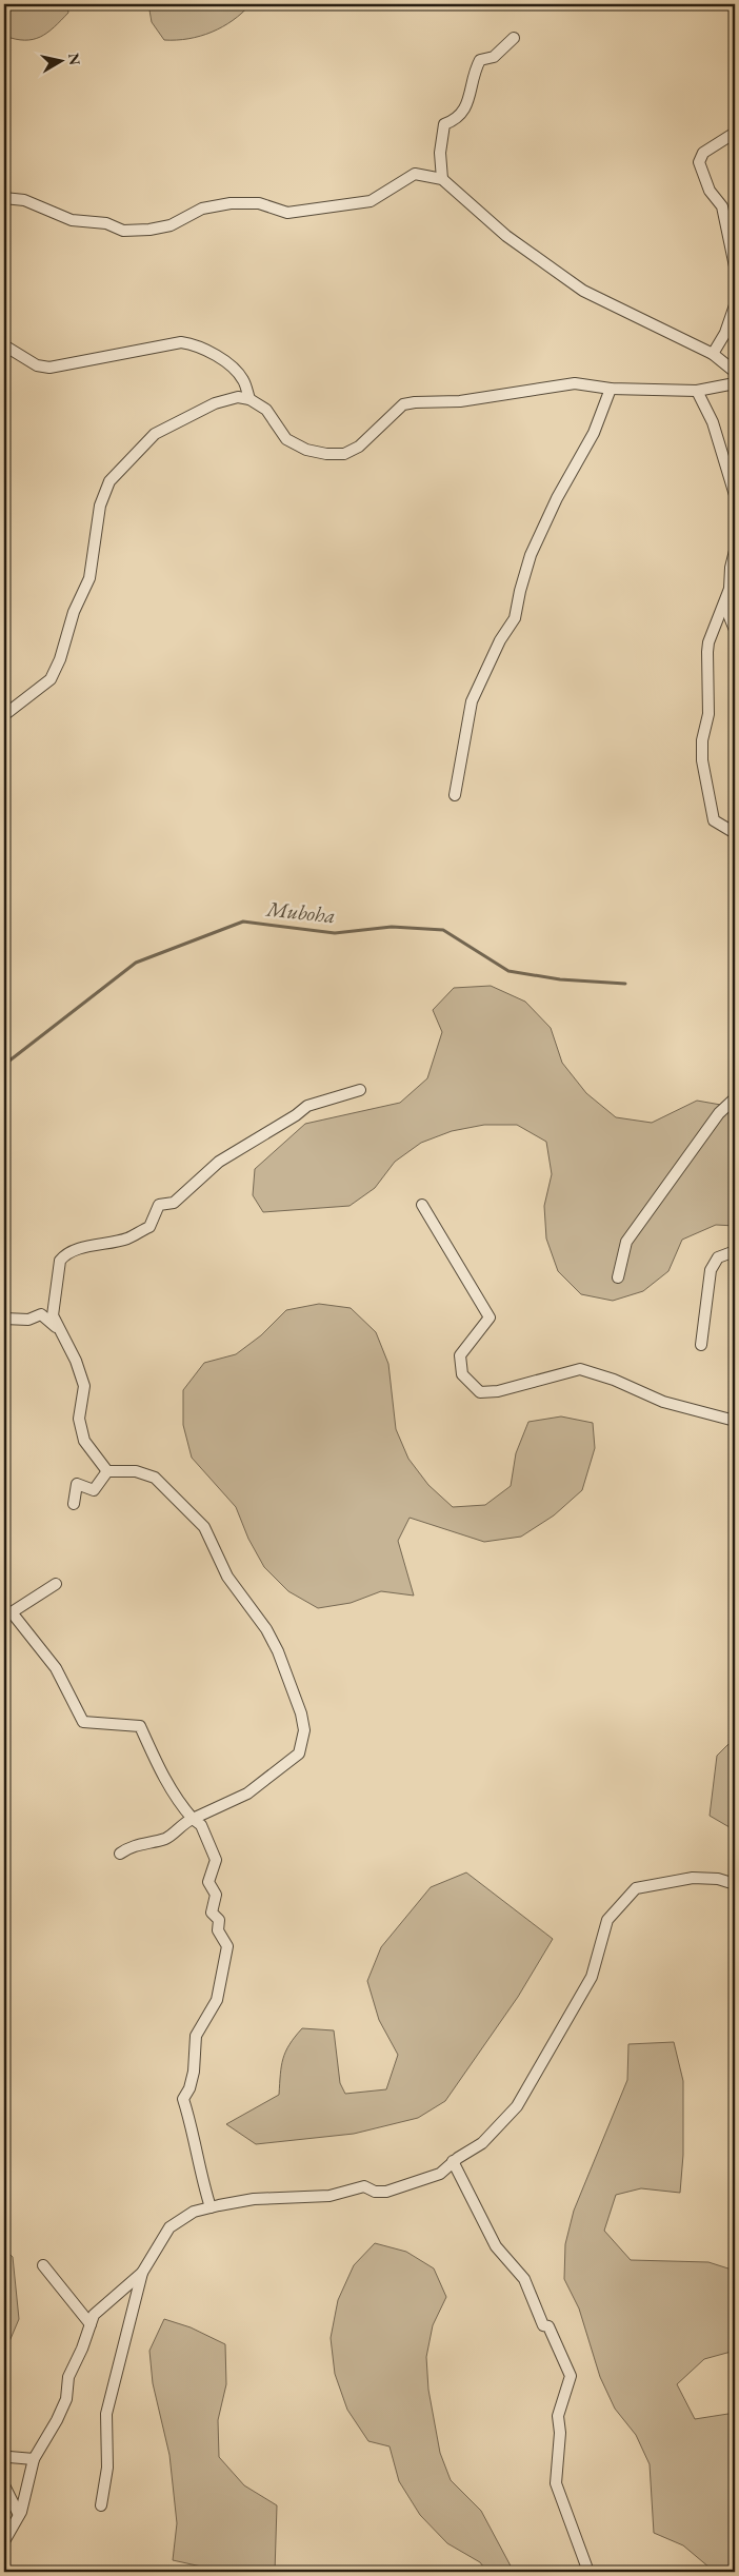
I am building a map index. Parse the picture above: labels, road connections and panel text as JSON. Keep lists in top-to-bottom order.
{
  "water": ["Muboha"],
  "north": "right"
}
